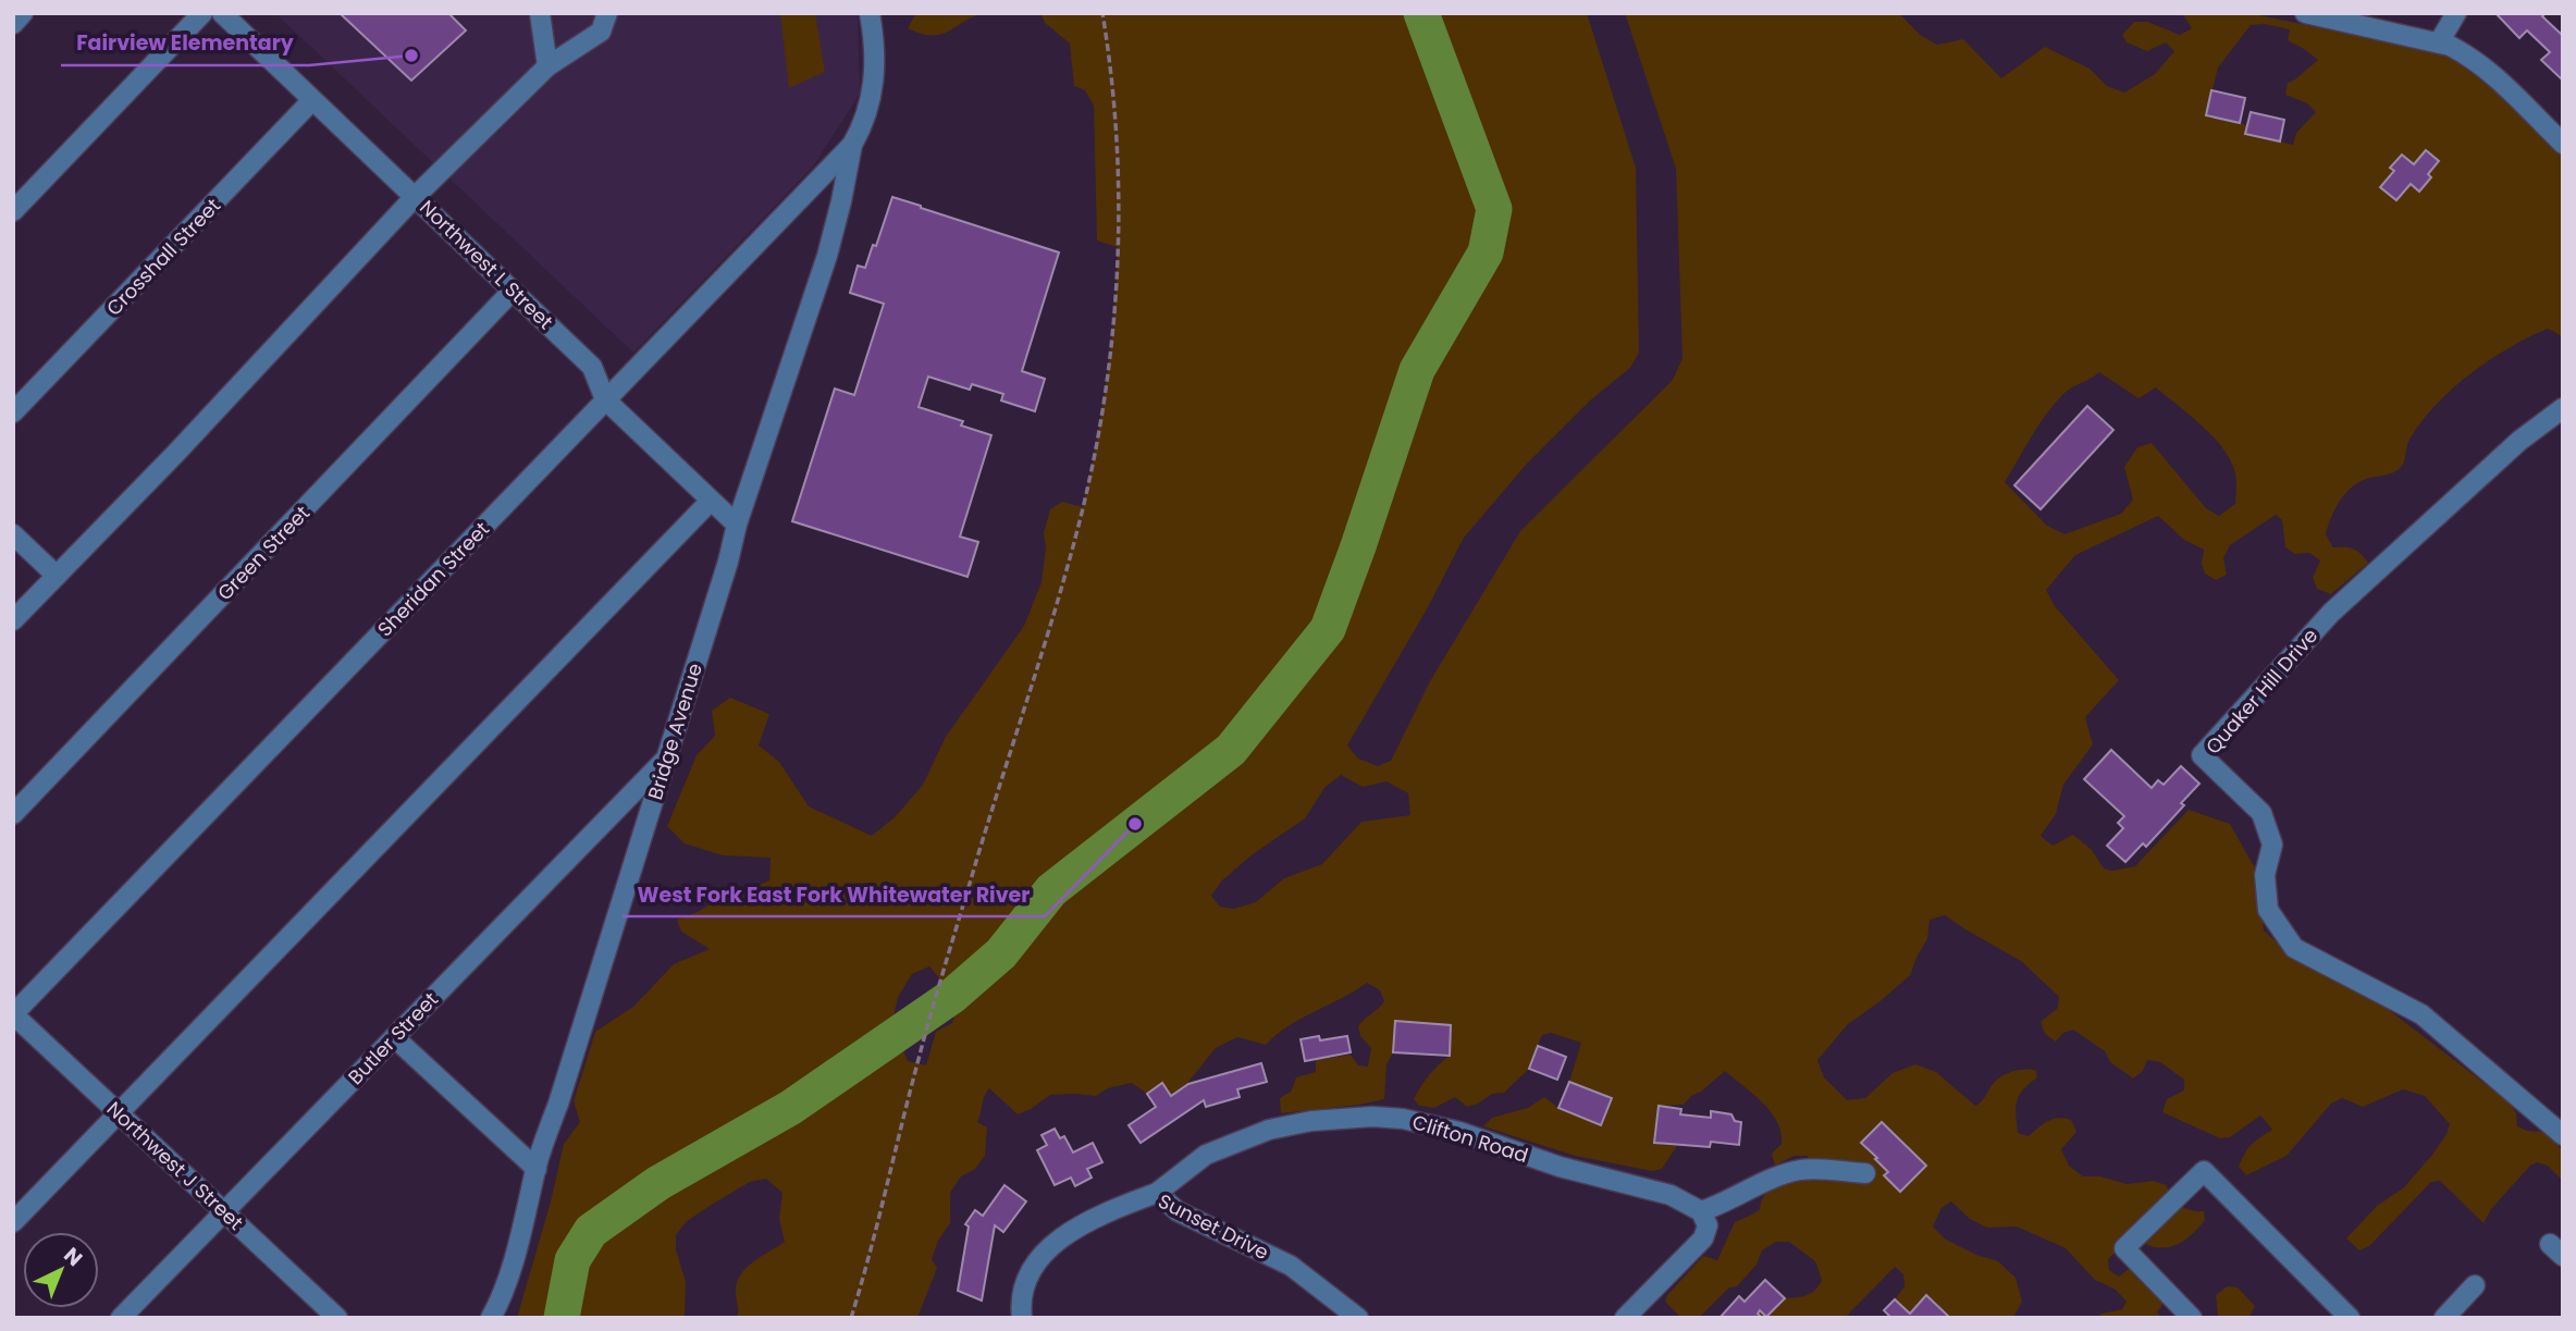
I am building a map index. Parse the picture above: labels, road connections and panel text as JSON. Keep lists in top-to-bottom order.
{
  "streets": {
    "street": [
      "Crosshall Street",
      "Northwest L Street",
      "Green Street",
      "Sheridan Street",
      "Quaker Hill Drive",
      "Bridge Avenue",
      "Butler Street",
      "Clifton Road",
      "Northwest J Street",
      "Sunset Drive"
    ]
  },
  "crossings": [
    ["Crosshall Street", "Northwest L Street"],
    ["Northwest L Street", "Green Street"],
    ["Northwest L Street", "Sheridan Street"],
    ["Northwest L Street", "Bridge Avenue"],
    ["Sheridan Street", "Bridge Avenue"],
    ["Sheridan Street", "Northwest J Street"],
    ["Bridge Avenue", "Butler Street"],
    ["Butler Street", "Northwest J Street"],
    ["Clifton Road", "Sunset Drive"]
  ],
  "places": ["Fairview Elementary", "West Fork East Fork Whitewater River"],
  "north": "top right"
}
